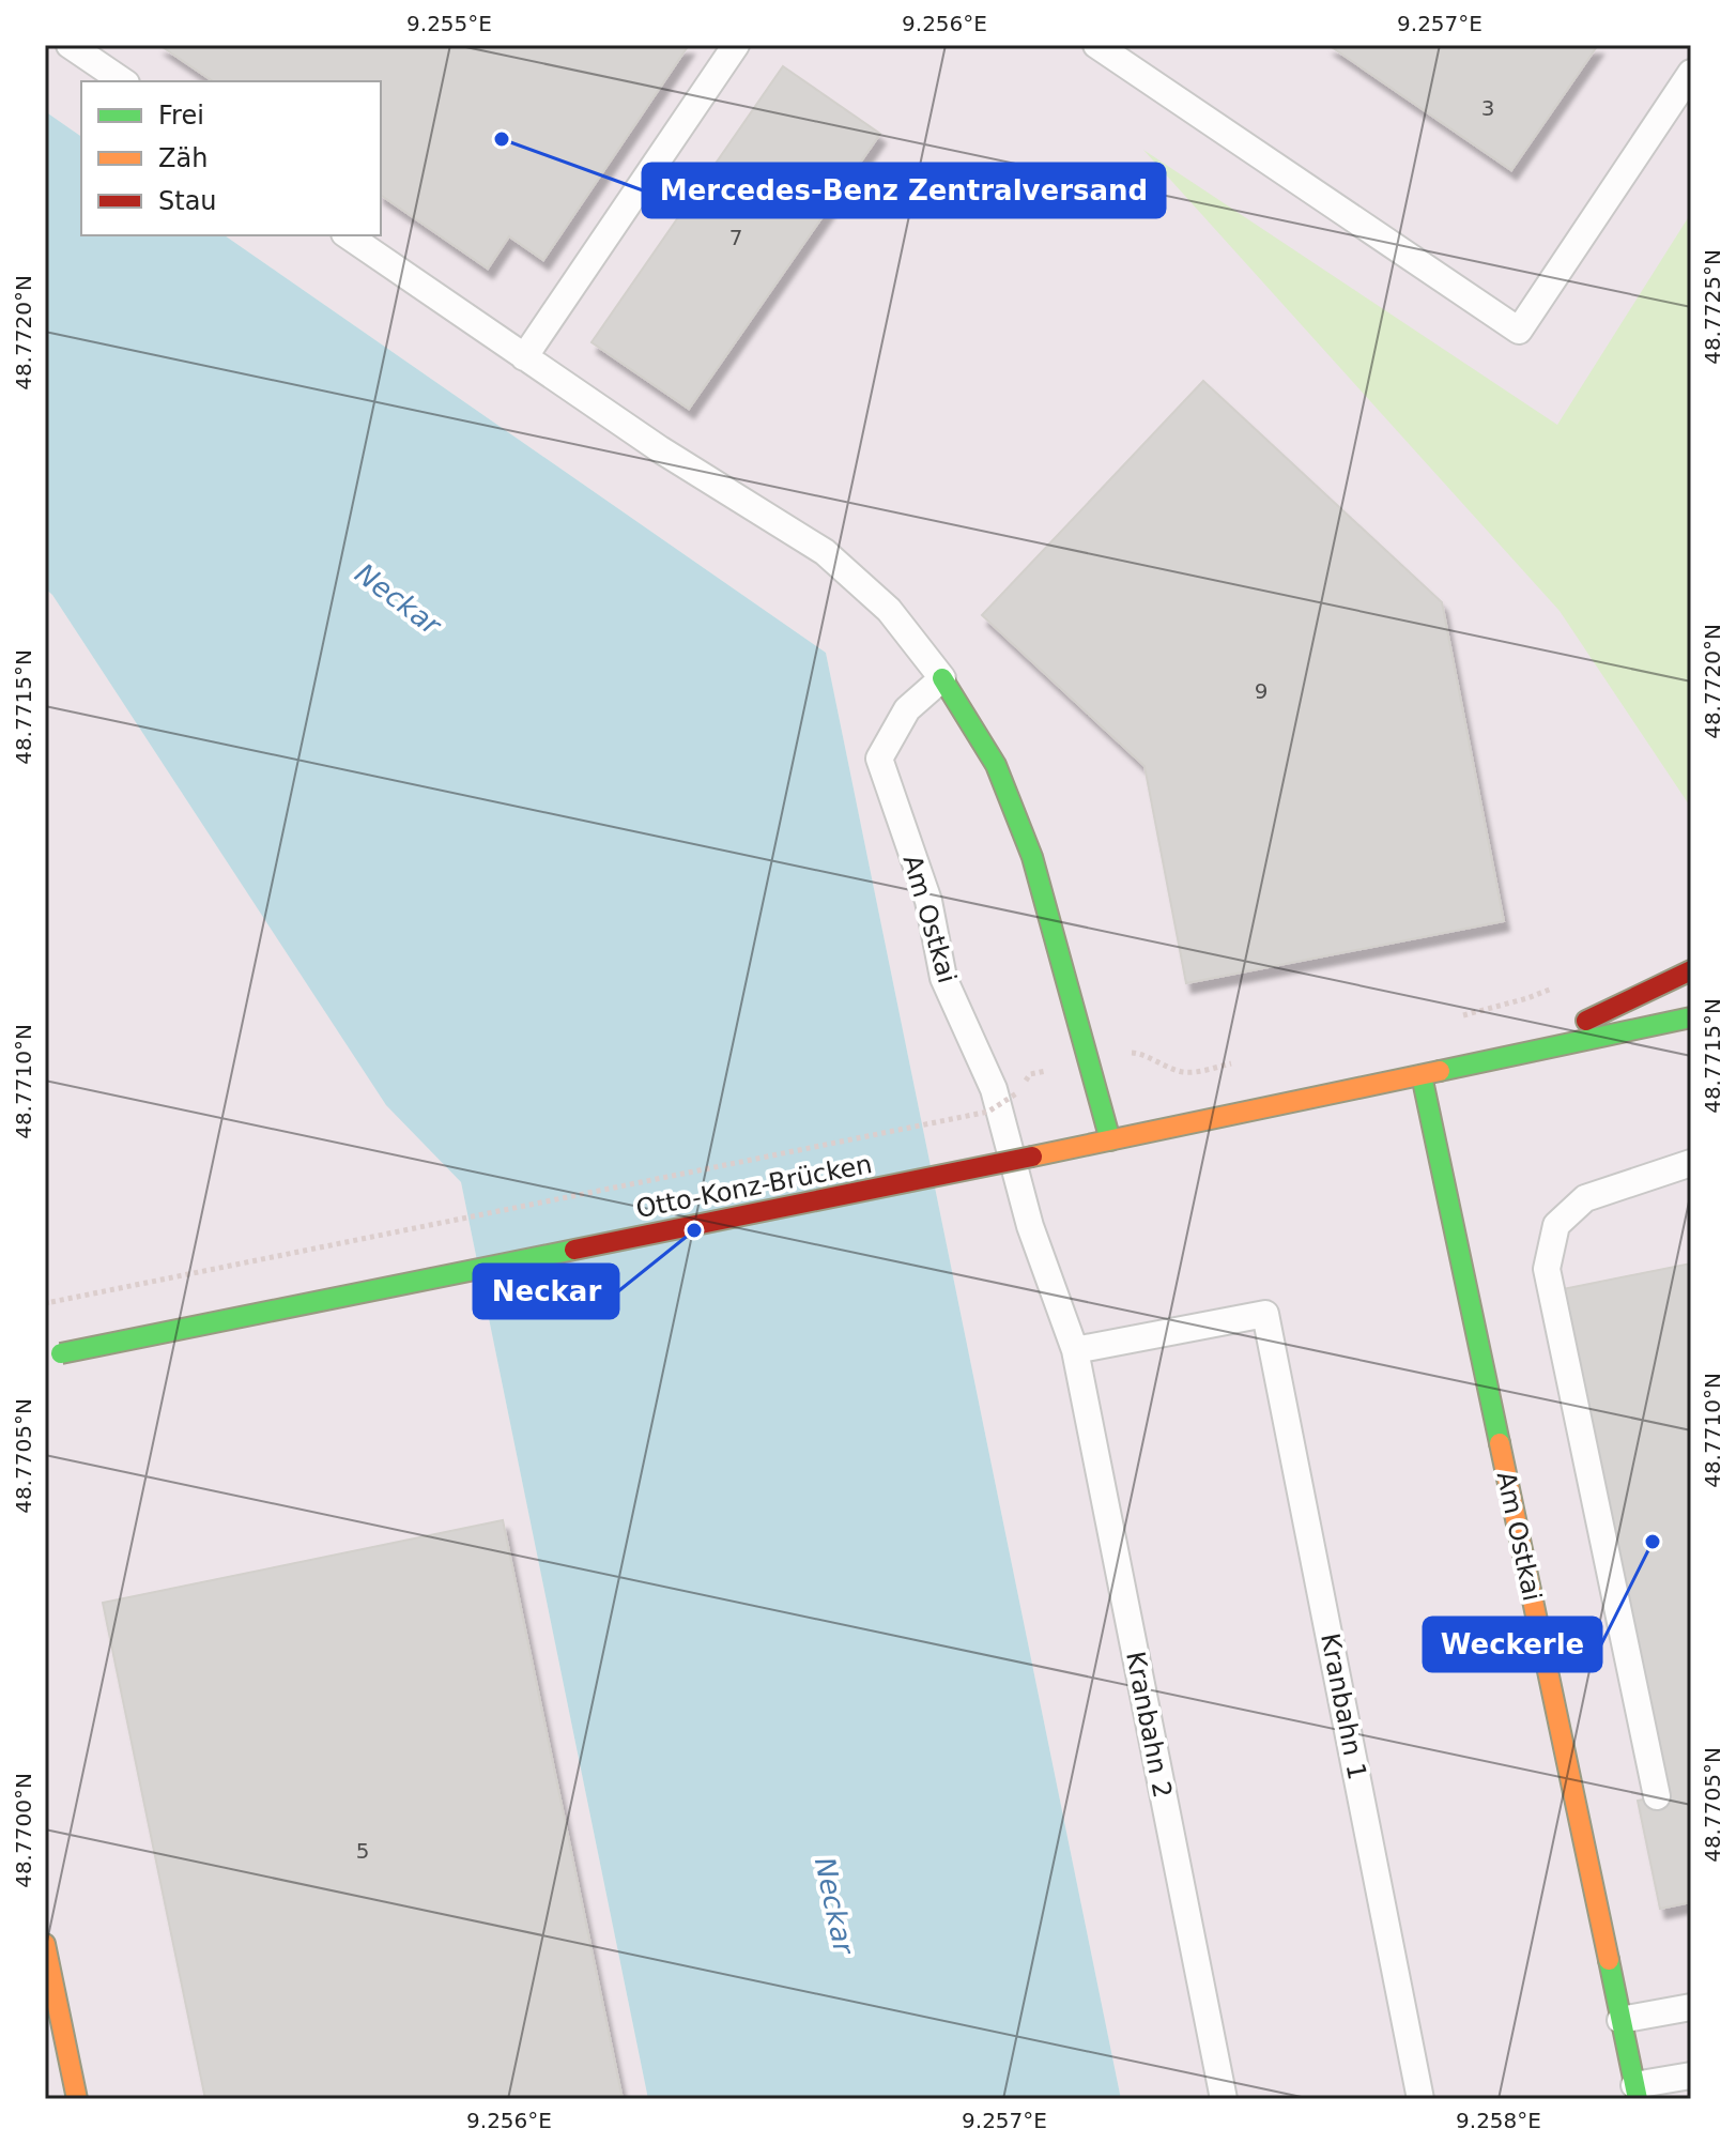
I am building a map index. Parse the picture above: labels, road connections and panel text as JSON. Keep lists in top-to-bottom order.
{
  "streets": {
    "main road": ["Am Ostkai", "Otto-Konz-Brücken"],
    "lane": ["Kranbahn 1", "Kranbahn 2"]
  },
  "crossings": [
    ["Am Ostkai", "Otto-Konz-Brücken"],
    ["Am Ostkai", "Kranbahn 1"],
    ["Am Ostkai", "Kranbahn 2"],
    ["Kranbahn 1", "Kranbahn 2"]
  ],
  "water": ["Neckar"],
  "places": ["Mercedes-Benz Zentralversand", "Neckar", "Weckerle"],
  "house_numbers": [
    "3",
    "7",
    "9",
    "5"
  ],
  "legend": ["Frei", "Zäh", "Stau"],
  "coordinates": [
    "9.255°E",
    "9.256°E",
    "9.257°E",
    "48.7725°N",
    "48.7720°N",
    "48.7715°N",
    "48.7710°N",
    "48.7705°N",
    "48.7700°N",
    "9.258°E"
  ]
}
